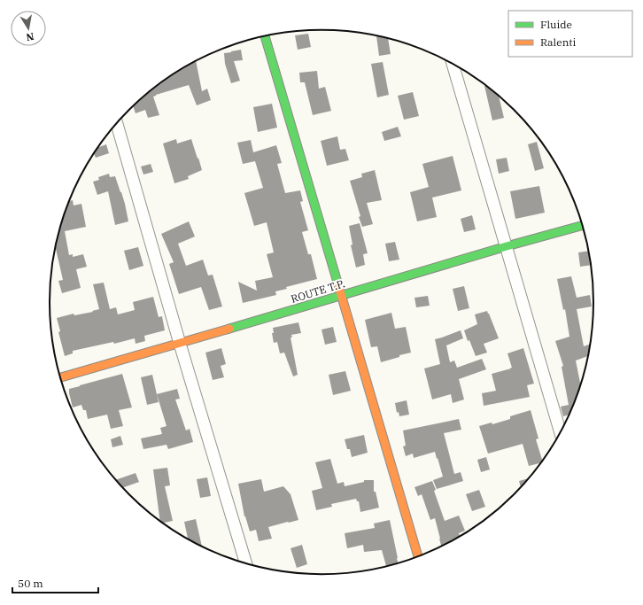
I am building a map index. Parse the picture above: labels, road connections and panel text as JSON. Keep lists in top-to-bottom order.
{
  "streets": {
    "street": ["ROUTE T.P."]
  },
  "legend": ["Fluide", "Ralenti"],
  "scale_bar": "50 m",
  "north": "bottom"
}
